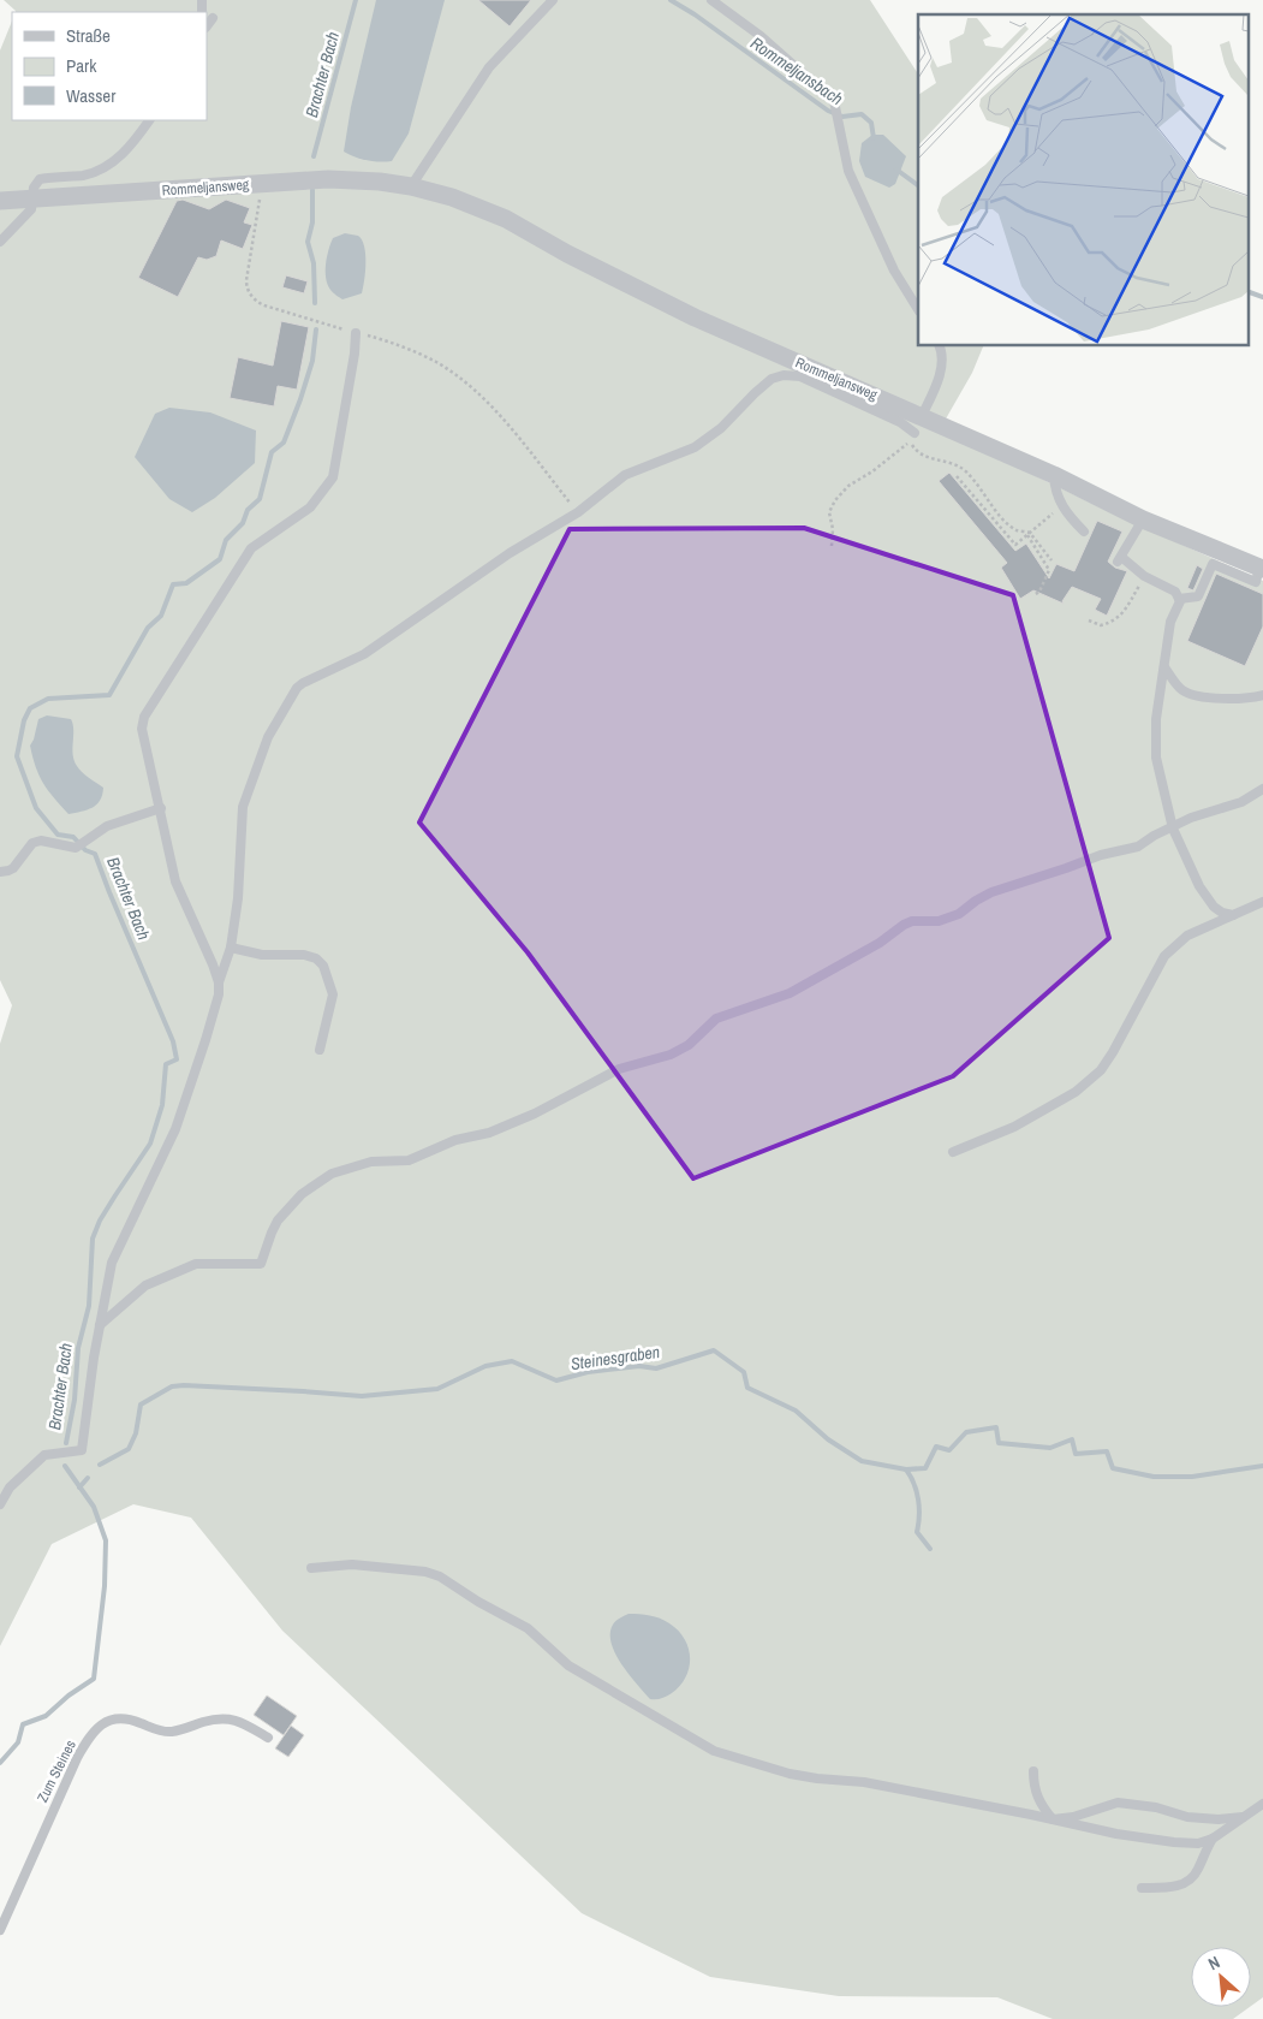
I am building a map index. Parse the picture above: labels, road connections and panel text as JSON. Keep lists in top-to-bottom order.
{
  "streets": {
    "street": ["Rommeljansweg"],
    "lane": ["Zum Steines"]
  },
  "water": ["Rommeljansbach", "Brachter Bach", "Steinesgraben"],
  "legend": ["Straße", "Park", "Wasser"],
  "north": "top left"
}
